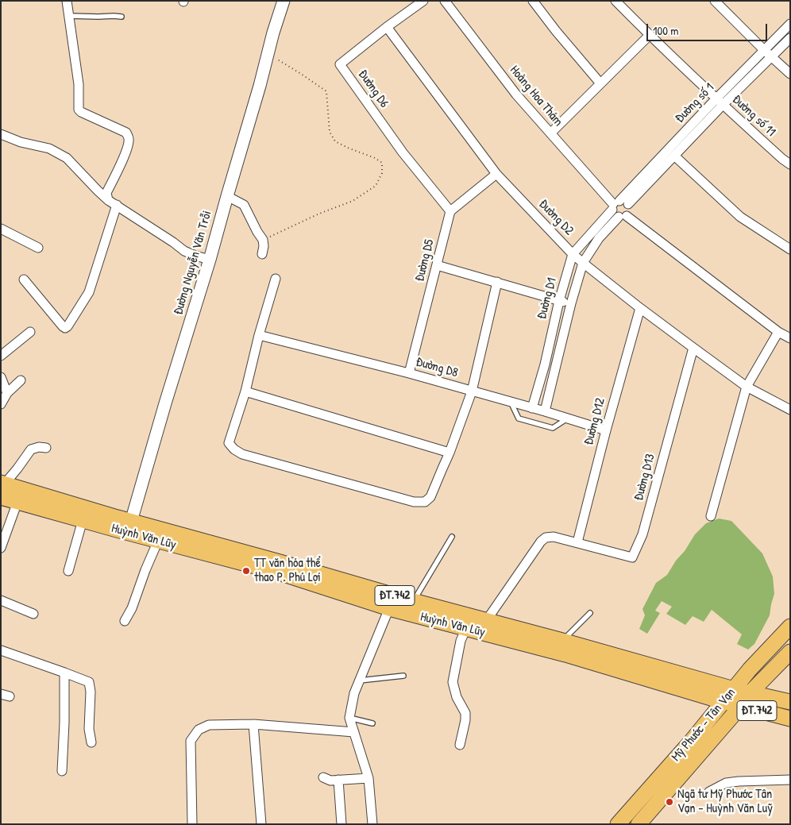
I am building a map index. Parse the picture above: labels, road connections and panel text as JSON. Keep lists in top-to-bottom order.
{
  "streets": {
    "main road": ["Huỳnh Văn Lũy", "ĐT.742", "Mỹ Phước - Tân Vạn"],
    "street": [
      "Đường D6",
      "Hoàng Hoa Thám",
      "Đường số 1",
      "Đường số 11",
      "Đường D2",
      "Đường D5",
      "Đường Nguyễn Văn Trỗi",
      "Đường D1",
      "Đường D8",
      "Đường D12",
      "Đường D13"
    ]
  },
  "crossings": [
    ["Đường D6", "Đường D2"],
    ["Đường D6", "Đường D5"],
    ["Hoàng Hoa Thám", "Đường số 1"],
    ["Hoàng Hoa Thám", "Đường D1"],
    ["Đường số 1", "Đường số 11"],
    ["Đường số 1", "Đường D1"],
    ["Đường D2", "Đường D1"],
    ["Đường D2", "Đường D12"],
    ["Đường D2", "Đường D13"],
    ["Đường D5", "Đường D8"],
    ["Đường Nguyễn Văn Trỗi", "Huỳnh Văn Lũy"],
    ["Đường D1", "Đường D8"],
    ["Đường D8", "Đường D12"],
    ["Đường D12", "Đường D13"],
    ["Huỳnh Văn Lũy", "Mỹ Phước - Tân Vạn"]
  ],
  "places": ["TT văn hóa thể thao P. Phú Lợi", "Ngã tư Mỹ Phước Tân Vạn - Huỳnh Văn Luỹ"],
  "scale_bar": "100 m"
}
